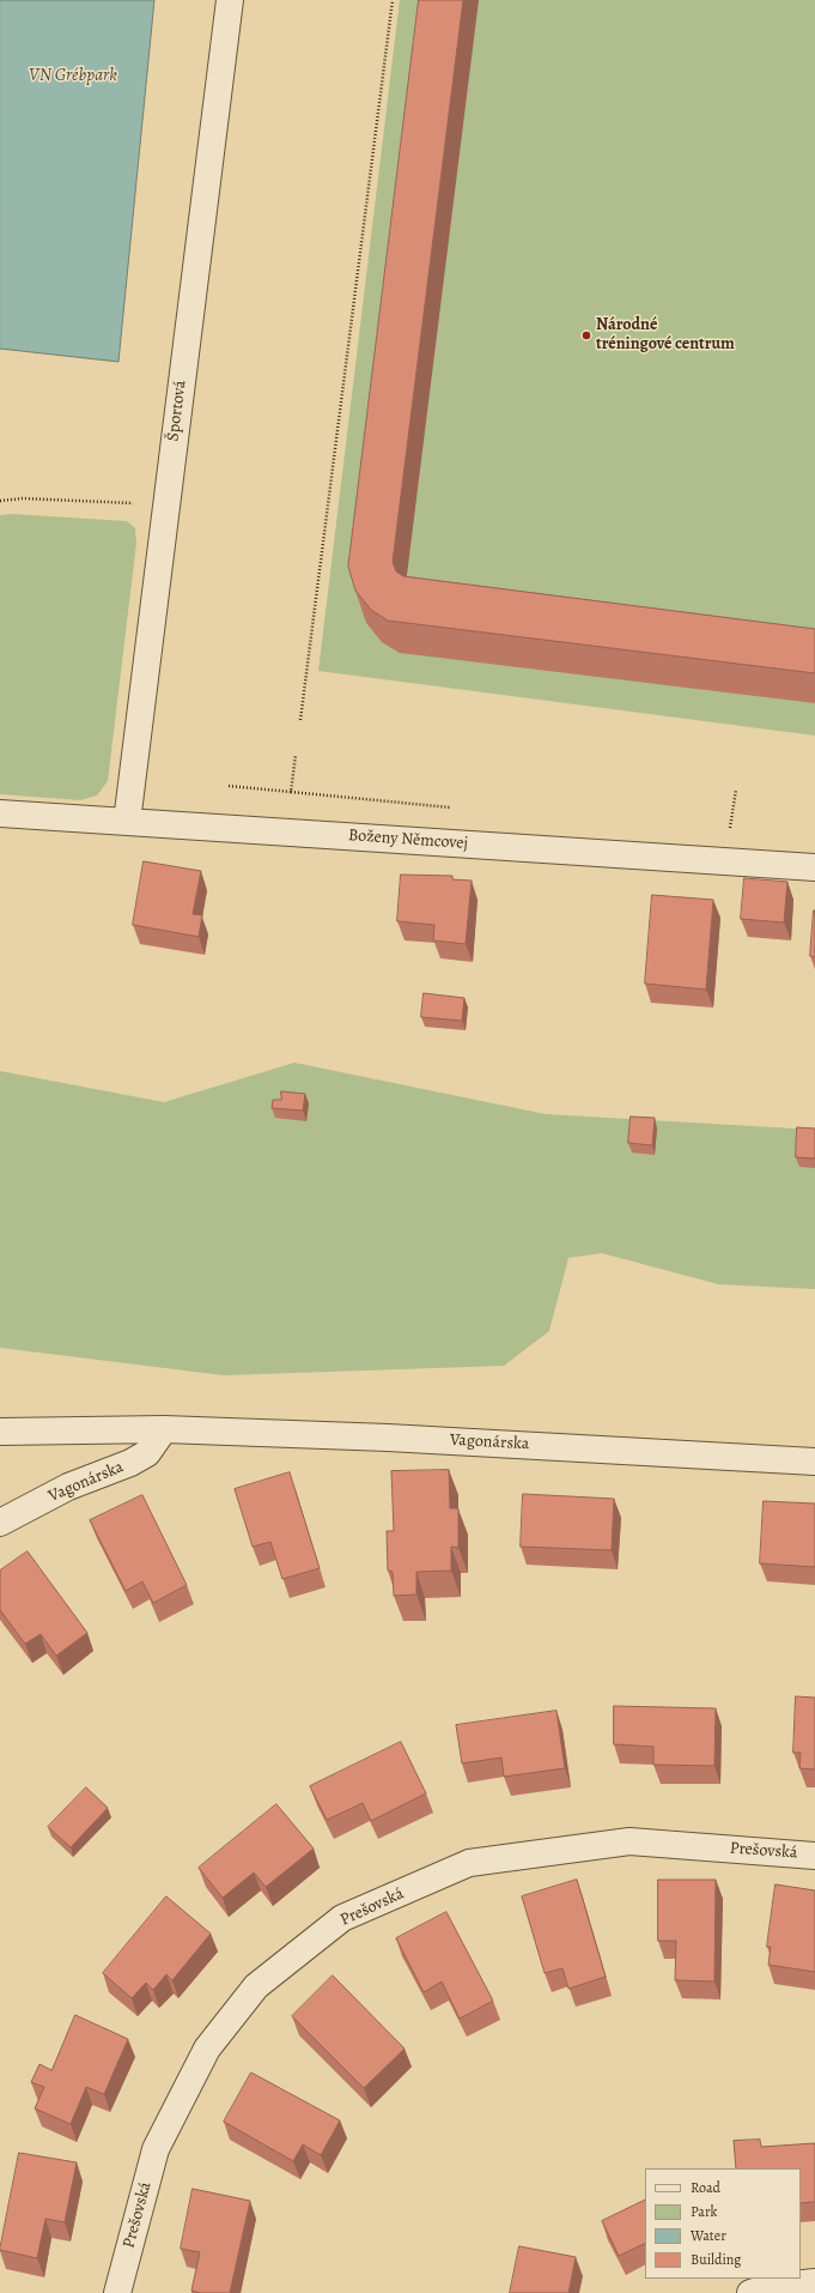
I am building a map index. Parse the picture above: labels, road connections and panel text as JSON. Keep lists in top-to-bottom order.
{
  "streets": {
    "street": [
      "Športová",
      "Boženy Němcovej",
      "Vagonárska",
      "Prešovská"
    ]
  },
  "crossings": [
    ["Športová", "Boženy Němcovej"]
  ],
  "water": ["VN Grébpark"],
  "places": ["Národné tréningové centrum"],
  "legend": [
    "Road",
    "Park",
    "Water",
    "Building"
  ]
}
